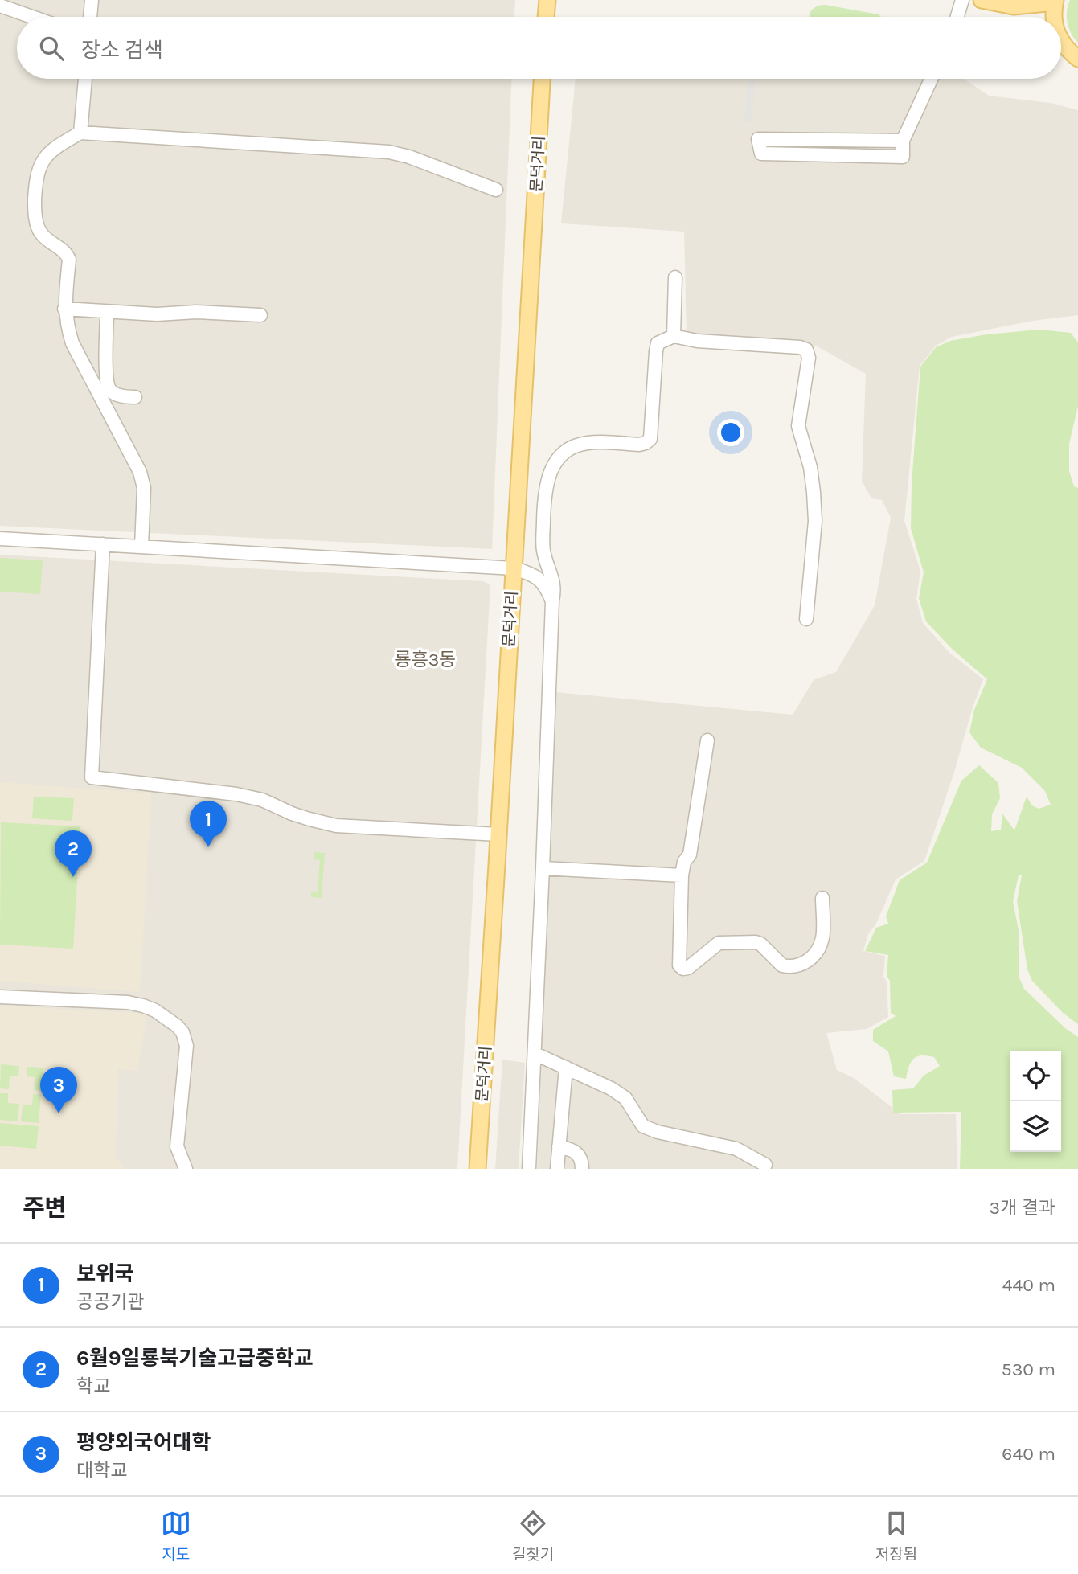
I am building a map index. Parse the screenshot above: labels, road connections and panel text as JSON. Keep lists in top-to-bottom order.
{
  "streets": {
    "main road": ["문덕거리"]
  },
  "districts": ["룡흥3동"],
  "page": {
    "search": "장소 검색",
    "pins": ["1", "2", "3"],
    "heading": ["주변", "3개 결과"],
    "list": [
      {
        "mark": "1",
        "name": "보위국",
        "note": "공공기관",
        "value": "440 m"
      },
      {
        "mark": "2",
        "name": "6월9일룡북기술고급중학교",
        "note": "학교",
        "value": "530 m"
      },
      {
        "mark": "3",
        "name": "평양외국어대학",
        "note": "대학교",
        "value": "640 m"
      }
    ],
    "nav": ["지도", "길찾기", "저장됨"]
  }
}
